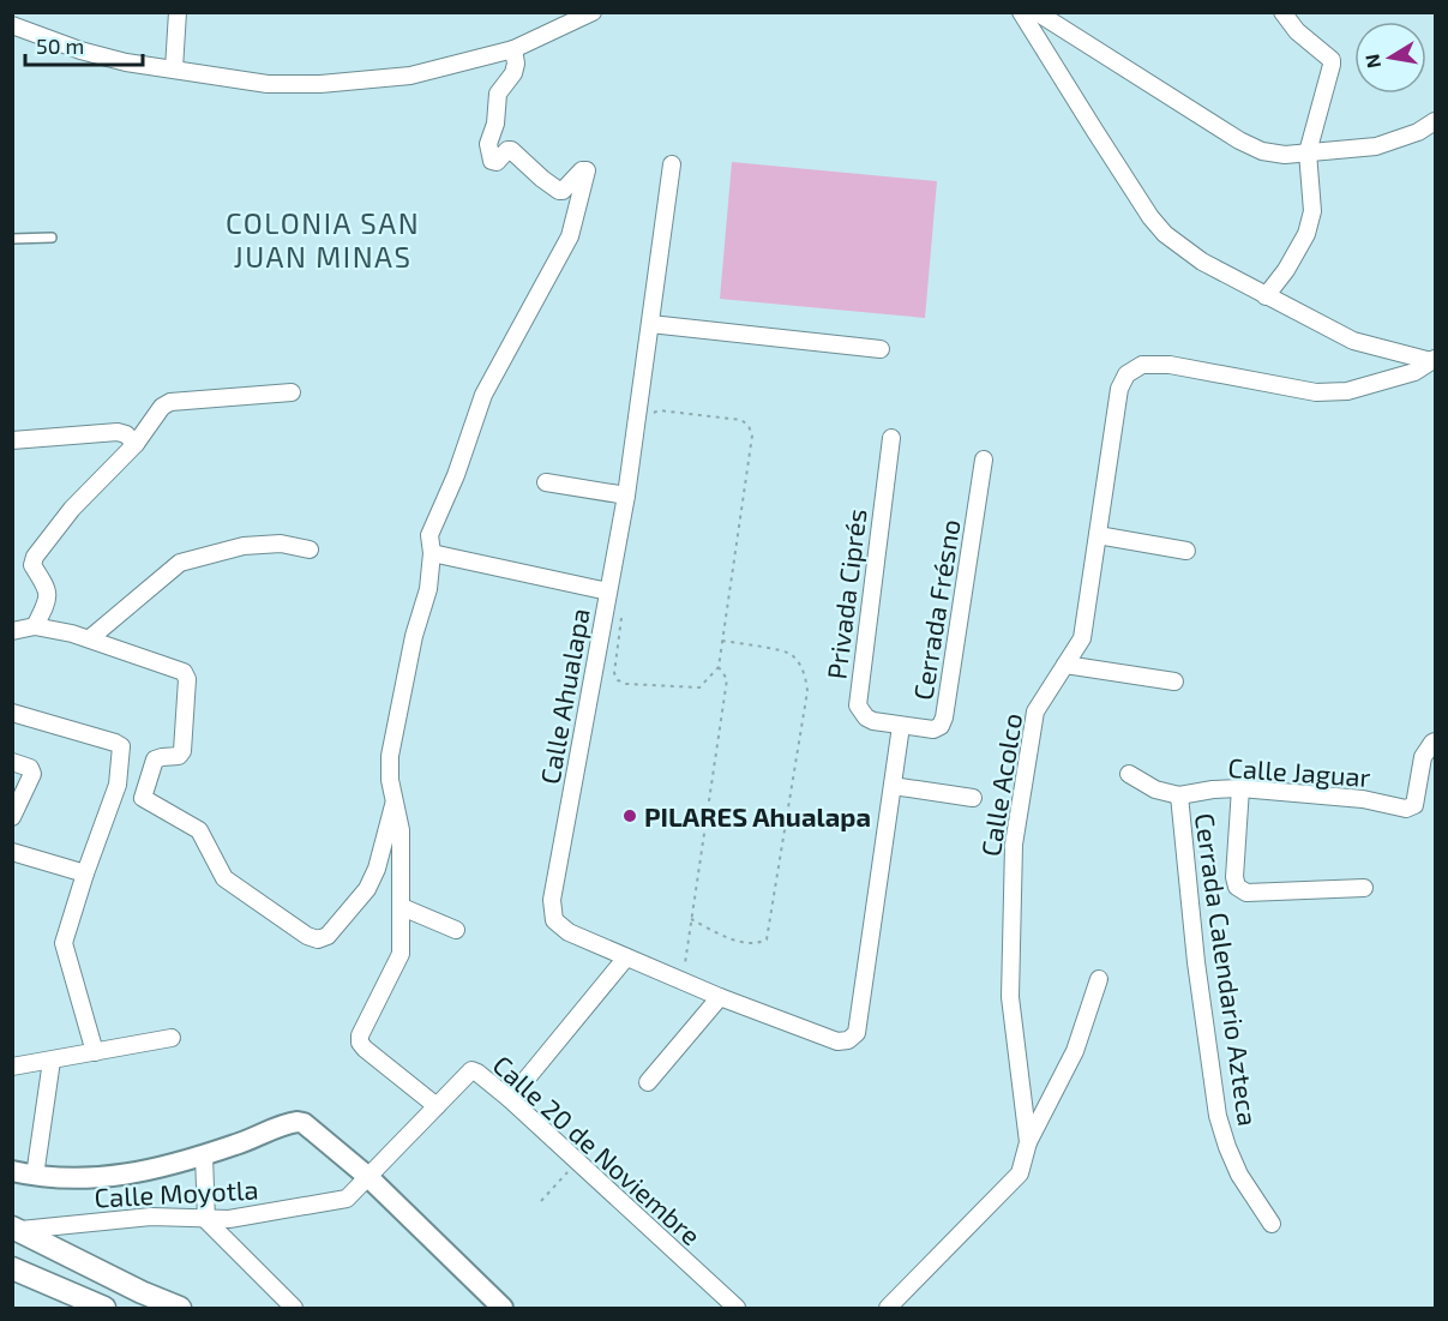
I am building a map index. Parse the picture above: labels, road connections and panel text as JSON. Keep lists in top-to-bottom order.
{
  "streets": {
    "street": [
      "Privada Ciprés",
      "Cerrada Frésno",
      "Calle Ahualapa",
      "Calle Jaguar",
      "Calle Acolco",
      "Cerrada Calendario Azteca",
      "Calle 20 de Noviembre",
      "Calle Moyotla"
    ]
  },
  "crossings": [
    ["Privada Ciprés", "Cerrada Frésno"],
    ["Calle Jaguar", "Cerrada Calendario Azteca"],
    ["Calle 20 de Noviembre", "Calle Moyotla"]
  ],
  "districts": ["COLONIA SAN JUAN MINAS"],
  "places": ["PILARES Ahualapa"],
  "scale_bar": "50 m",
  "north": "left"
}
